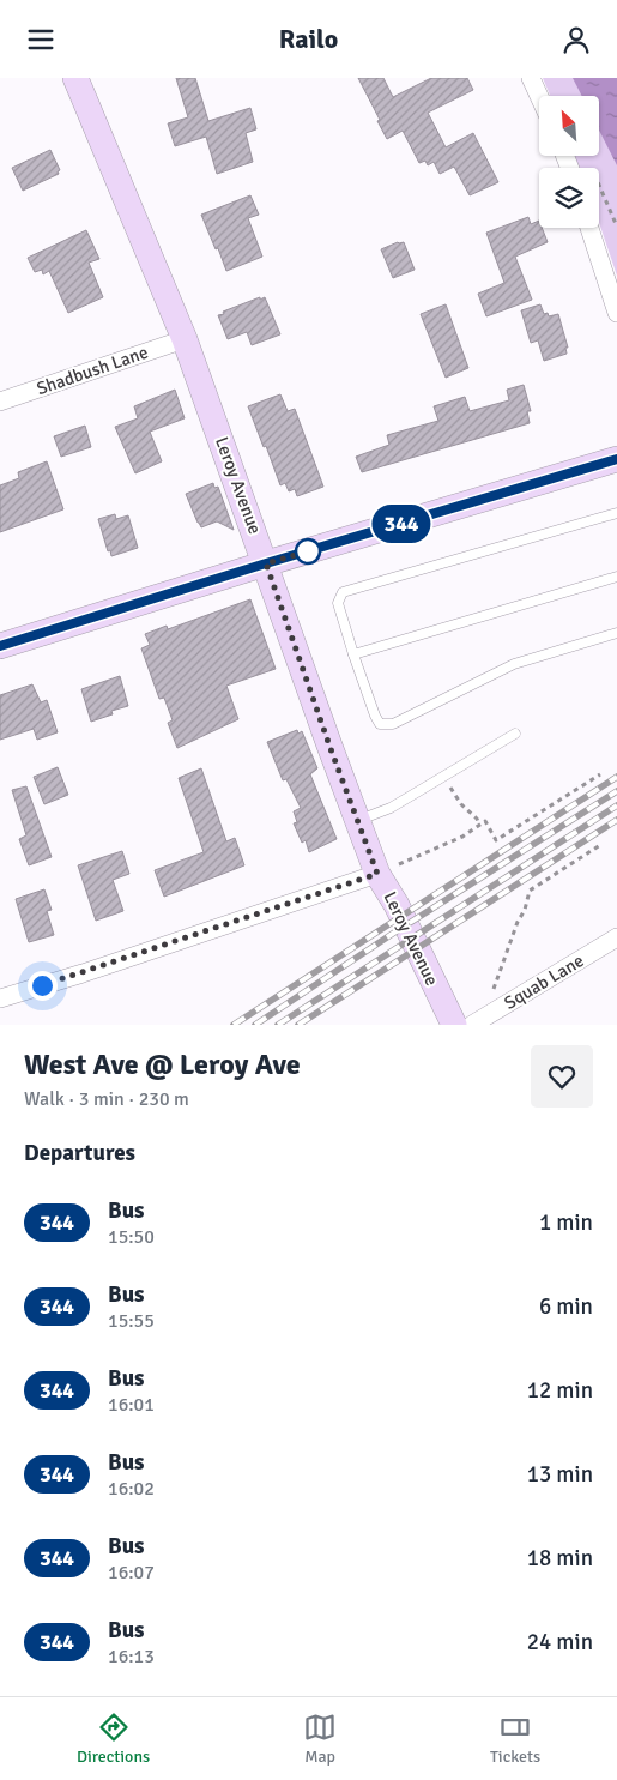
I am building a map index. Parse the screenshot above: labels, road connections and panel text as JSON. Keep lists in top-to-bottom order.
{
  "streets": {
    "street": ["Shadbush Lane", "Leroy Avenue", "Squab Lane"]
  },
  "crossings": [
    ["Shadbush Lane", "Leroy Avenue"]
  ],
  "lines": ["bus line 344"],
  "north": "top left",
  "page": {
    "header": "Railo",
    "on_map": "344",
    "heading": [
      ["West Ave @ Leroy Ave", "Walk · 3 min · 230 m"],
      "Departures"
    ],
    "list": [
      {
        "mark": "344",
        "name": "Bus",
        "note": "15:50",
        "value": "1 min"
      },
      {
        "mark": "344",
        "name": "Bus",
        "note": "15:55",
        "value": "6 min"
      },
      {
        "mark": "344",
        "name": "Bus",
        "note": "16:01",
        "value": "12 min"
      },
      {
        "mark": "344",
        "name": "Bus",
        "note": "16:02",
        "value": "13 min"
      },
      {
        "mark": "344",
        "name": "Bus",
        "note": "16:07",
        "value": "18 min"
      },
      {
        "mark": "344",
        "name": "Bus",
        "note": "16:13",
        "value": "24 min"
      }
    ],
    "tabs": ["Directions", "Map", "Tickets"]
  }
}
